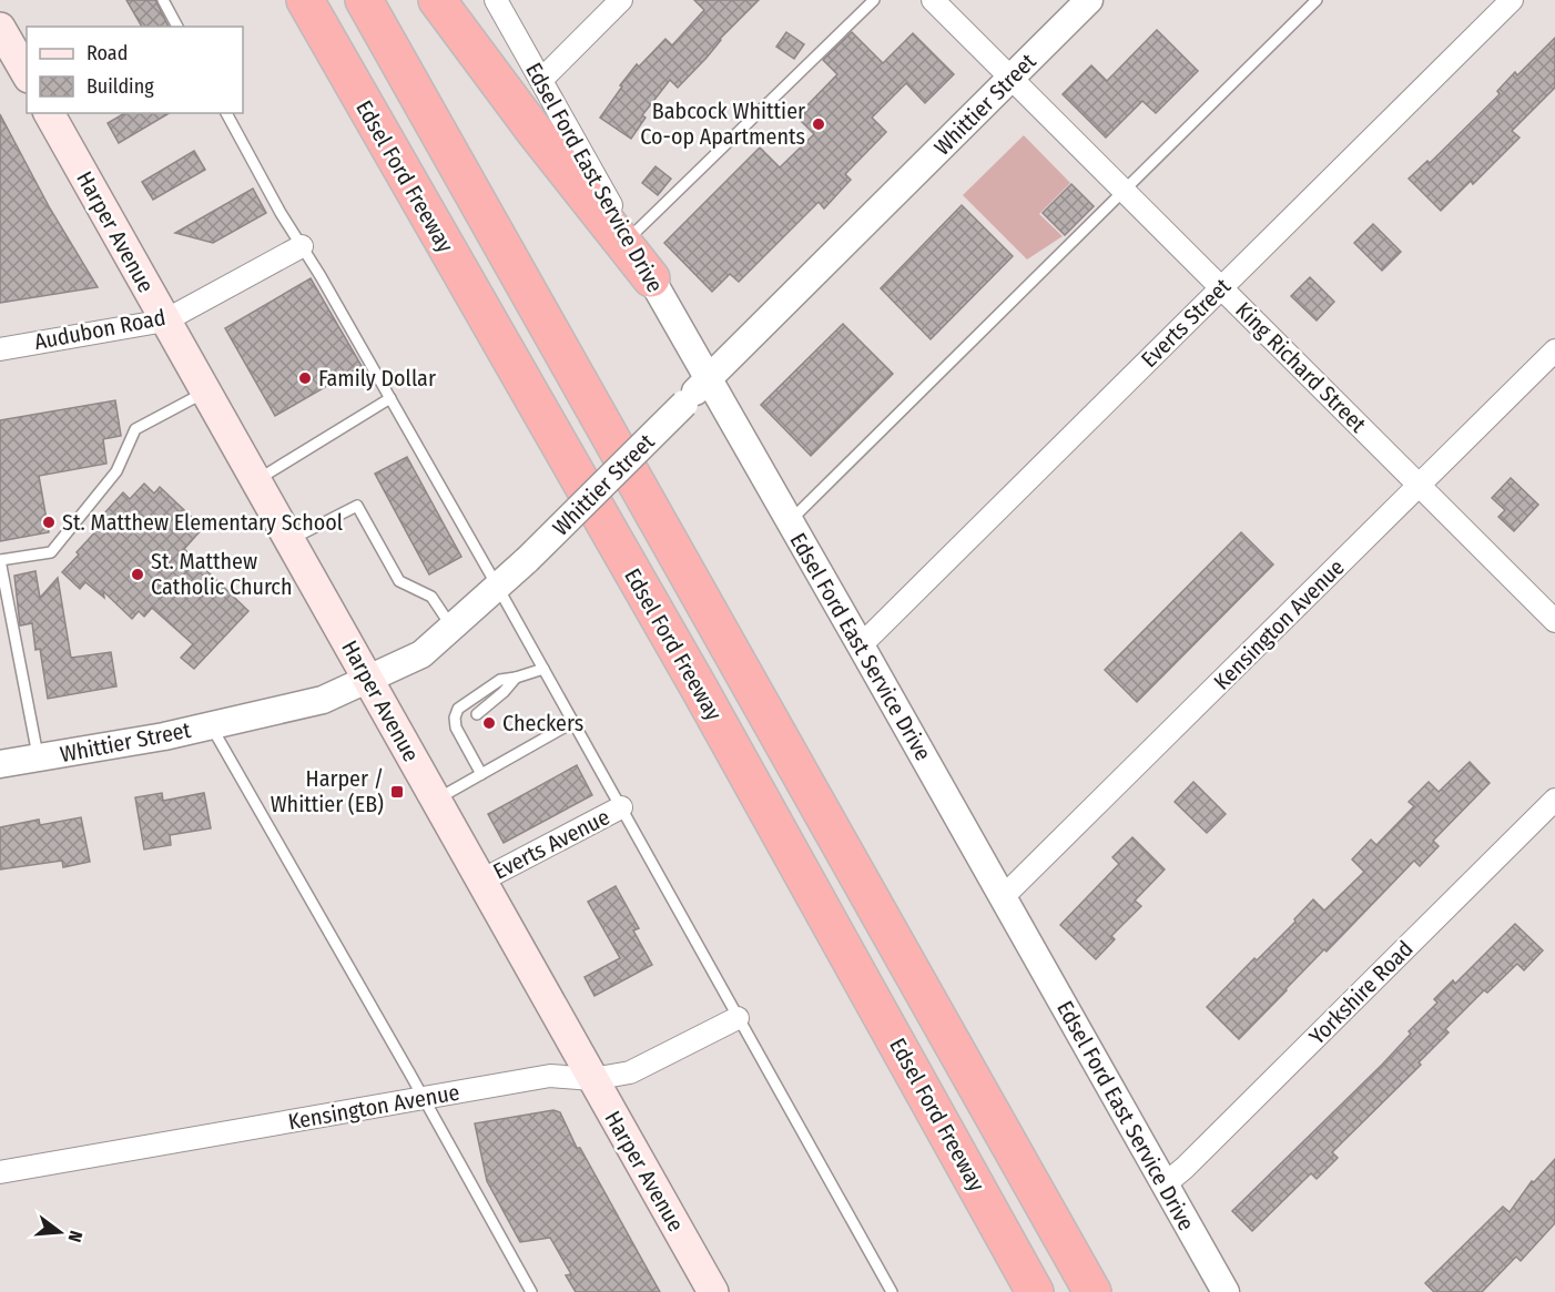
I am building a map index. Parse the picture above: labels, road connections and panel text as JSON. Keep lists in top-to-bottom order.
{
  "streets": {
    "highway": ["Edsel Ford Freeway"],
    "main road": ["Harper Avenue"],
    "street": [
      "Whittier Street",
      "Edsel Ford East Service Drive",
      "Everts Street",
      "Audubon Road",
      "King Richard Street",
      "Kensington Avenue",
      "Everts Avenue",
      "Yorkshire Road"
    ]
  },
  "crossings": [
    ["Whittier Street", "Edsel Ford East Service Drive"],
    ["Whittier Street", "Harper Avenue"],
    ["Whittier Street", "King Richard Street"],
    ["Edsel Ford East Service Drive", "Everts Street"],
    ["Edsel Ford East Service Drive", "Kensington Avenue"],
    ["Edsel Ford East Service Drive", "Yorkshire Road"],
    ["Harper Avenue", "Audubon Road"],
    ["Harper Avenue", "Kensington Avenue"],
    ["Harper Avenue", "Everts Avenue"],
    ["Everts Street", "King Richard Street"],
    ["King Richard Street", "Kensington Avenue"]
  ],
  "places": {
    "other": [
      "Babcock Whittier Co-op Apartments",
      "Family Dollar",
      "St. Matthew Elementary School",
      "St. Matthew Catholic Church",
      "Checkers"
    ],
    "transit": ["Harper / Whittier (EB)"]
  },
  "legend": ["Road", "Building"],
  "north": "right"
}
